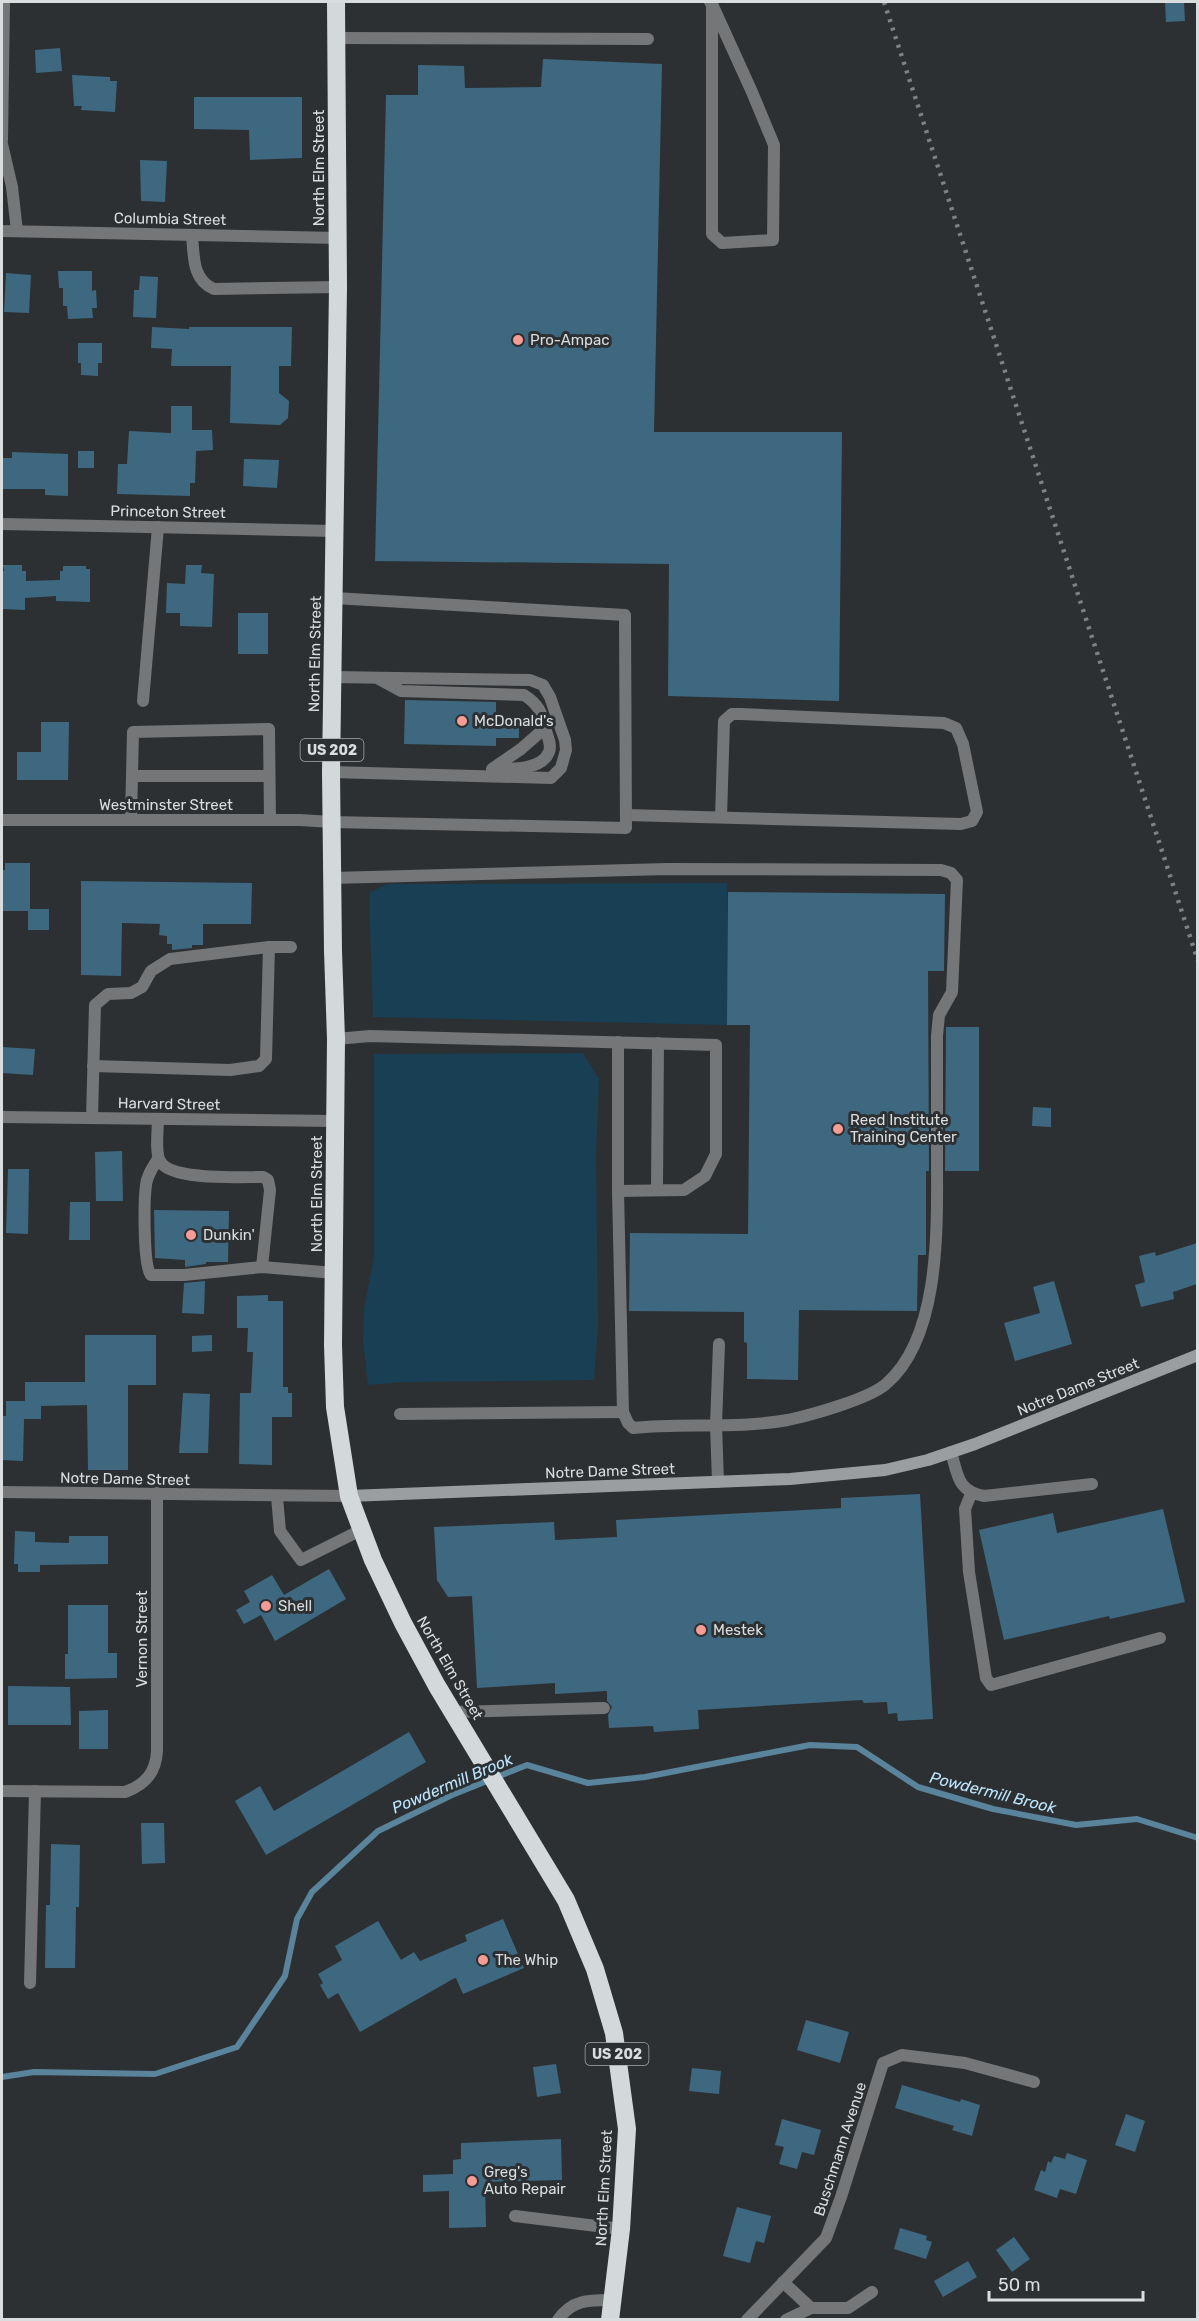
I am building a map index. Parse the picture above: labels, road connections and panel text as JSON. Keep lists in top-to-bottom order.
{
  "streets": {
    "highway": ["North Elm Street", "US 202"],
    "main road": ["Notre Dame Street"],
    "street": [
      "Columbia Street",
      "Princeton Street",
      "Westminster Street",
      "Harvard Street",
      "Vernon Street",
      "Buschmann Avenue"
    ]
  },
  "crossings": [
    ["North Elm Street", "Columbia Street"],
    ["North Elm Street", "Princeton Street"],
    ["North Elm Street", "Westminster Street"],
    ["North Elm Street", "Harvard Street"],
    ["North Elm Street", "Notre Dame Street"],
    ["Notre Dame Street", "Vernon Street"]
  ],
  "water": ["Powdermill Brook"],
  "places": [
    "Pro-Ampac",
    "McDonald's",
    "Reed Institute Training Center",
    "Dunkin'",
    "Shell",
    "Mestek",
    "The Whip",
    "Greg's Auto Repair"
  ],
  "scale_bar": "50 m"
}
